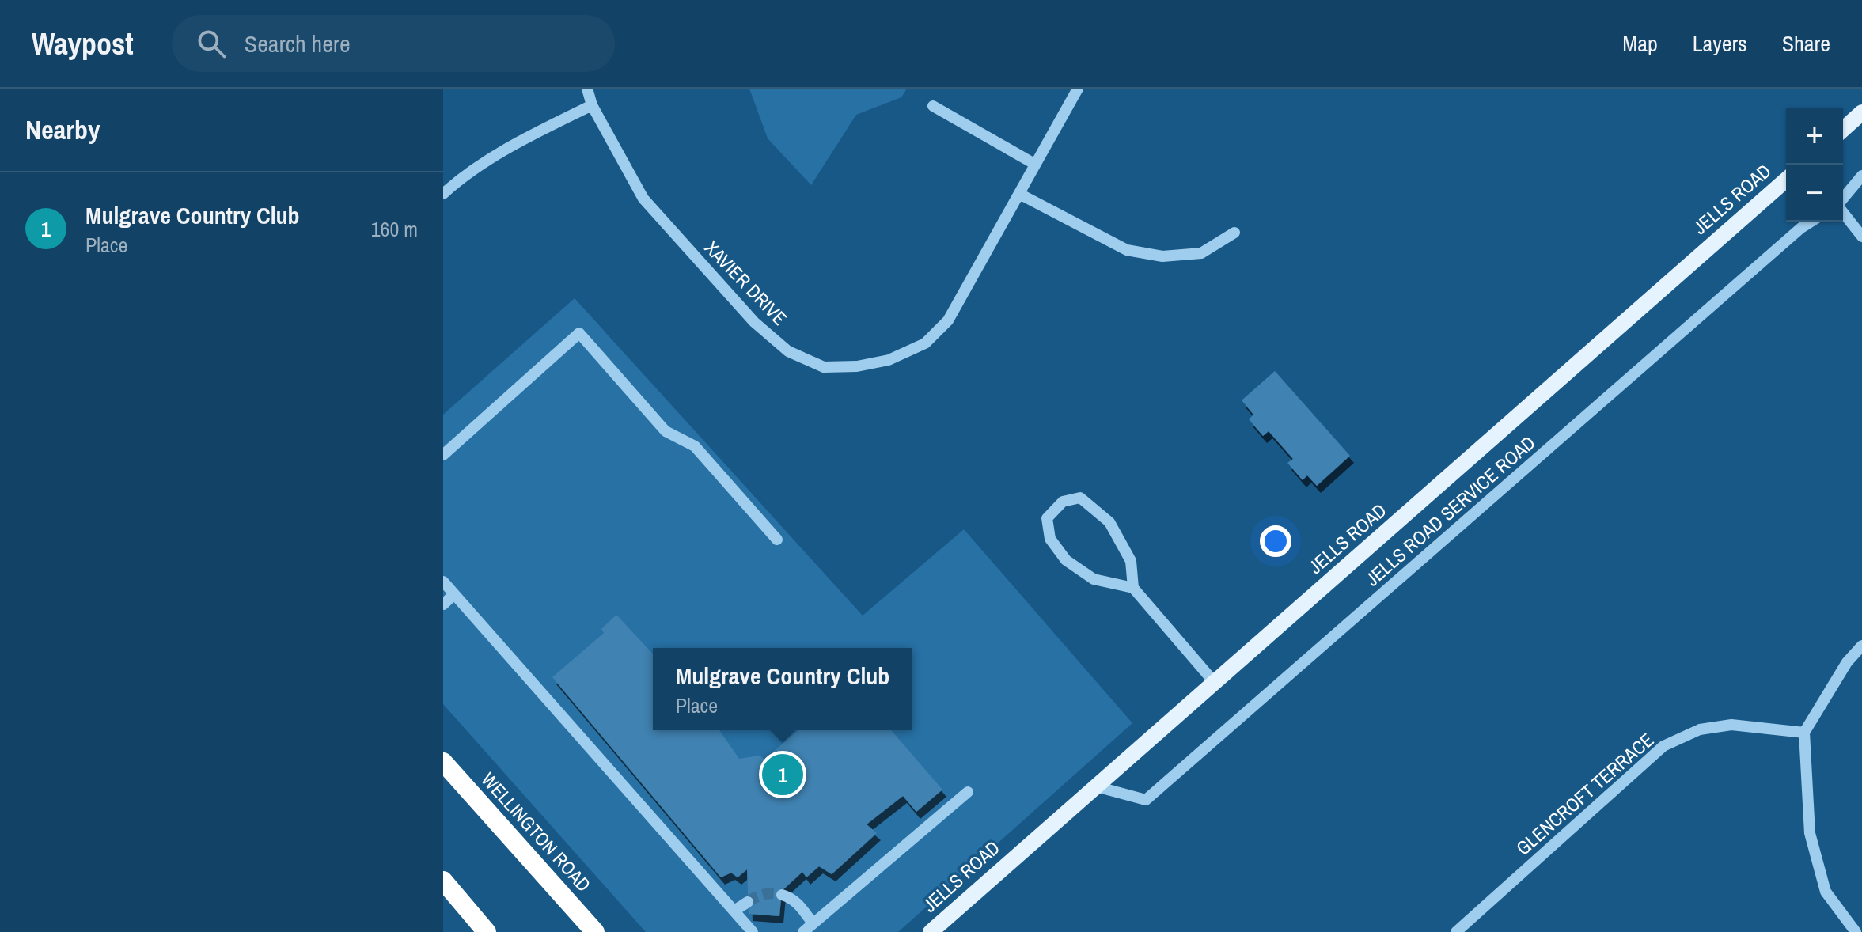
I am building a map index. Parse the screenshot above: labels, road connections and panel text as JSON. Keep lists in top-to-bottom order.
{
  "streets": {
    "highway": ["WELLINGTON ROAD"],
    "main road": ["JELLS ROAD"],
    "street": ["XAVIER DRIVE", "JELLS ROAD SERVICE ROAD", "GLENCROFT TERRACE"]
  },
  "crossings": [
    ["JELLS ROAD", "JELLS ROAD SERVICE ROAD"]
  ],
  "page": {
    "header": "Waypost",
    "search": "Search here",
    "nav": ["Map", "Layers", "Share"],
    "heading": "Nearby",
    "map_buttons": ["+", "−"],
    "list": [
      {
        "mark": "1",
        "name": "Mulgrave Country Club",
        "note": "Place",
        "value": "160 m"
      }
    ],
    "popup": ["Mulgrave Country Club", "Place"],
    "pins": "1"
  }
}
